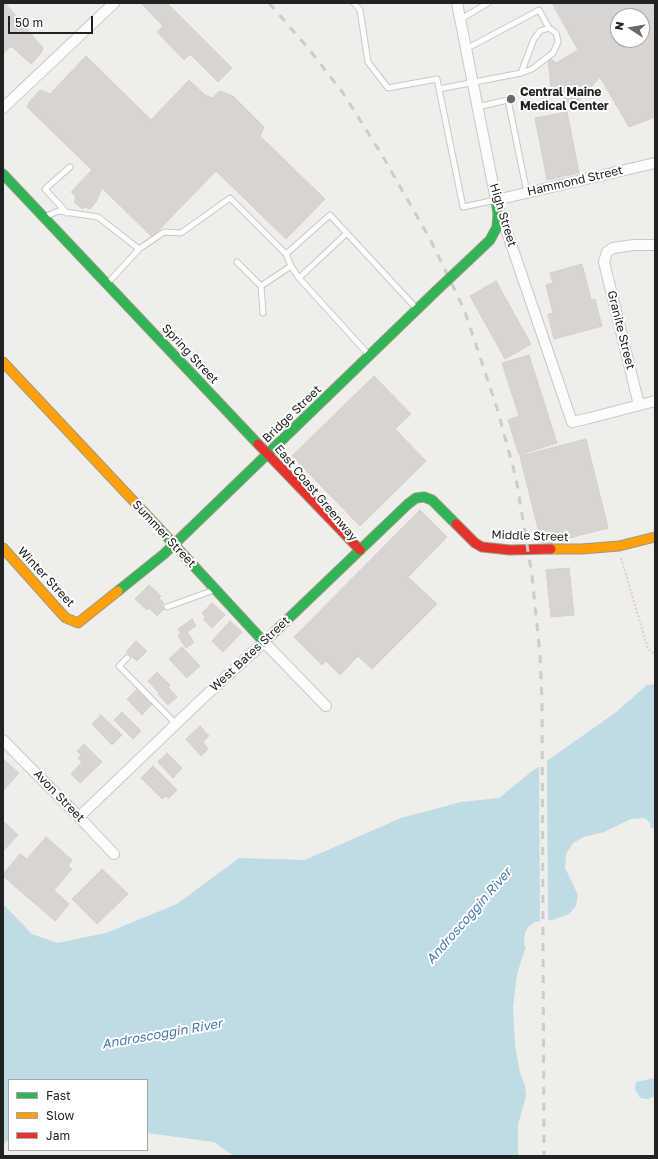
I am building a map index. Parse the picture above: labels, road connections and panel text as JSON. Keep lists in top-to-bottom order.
{
  "streets": {
    "street": [
      "Hammond Street",
      "High Street",
      "Granite Street",
      "Spring Street",
      "Bridge Street",
      "Summer Street",
      "Middle Street",
      "Winter Street",
      "West Bates Street",
      "Avon Street"
    ]
  },
  "crossings": [
    ["Hammond Street", "High Street"],
    ["Hammond Street", "Bridge Street"],
    ["High Street", "Granite Street"],
    ["High Street", "Bridge Street"],
    ["Spring Street", "Bridge Street"],
    ["Spring Street", "West Bates Street"],
    ["Bridge Street", "Summer Street"],
    ["Bridge Street", "Winter Street"],
    ["Summer Street", "West Bates Street"],
    ["Middle Street", "West Bates Street"],
    ["West Bates Street", "Avon Street"]
  ],
  "water": ["Androscoggin River"],
  "places": ["Central Maine Medical Center"],
  "legend": ["Fast", "Slow", "Jam"],
  "scale_bar": "50 m",
  "north": "left"
}
